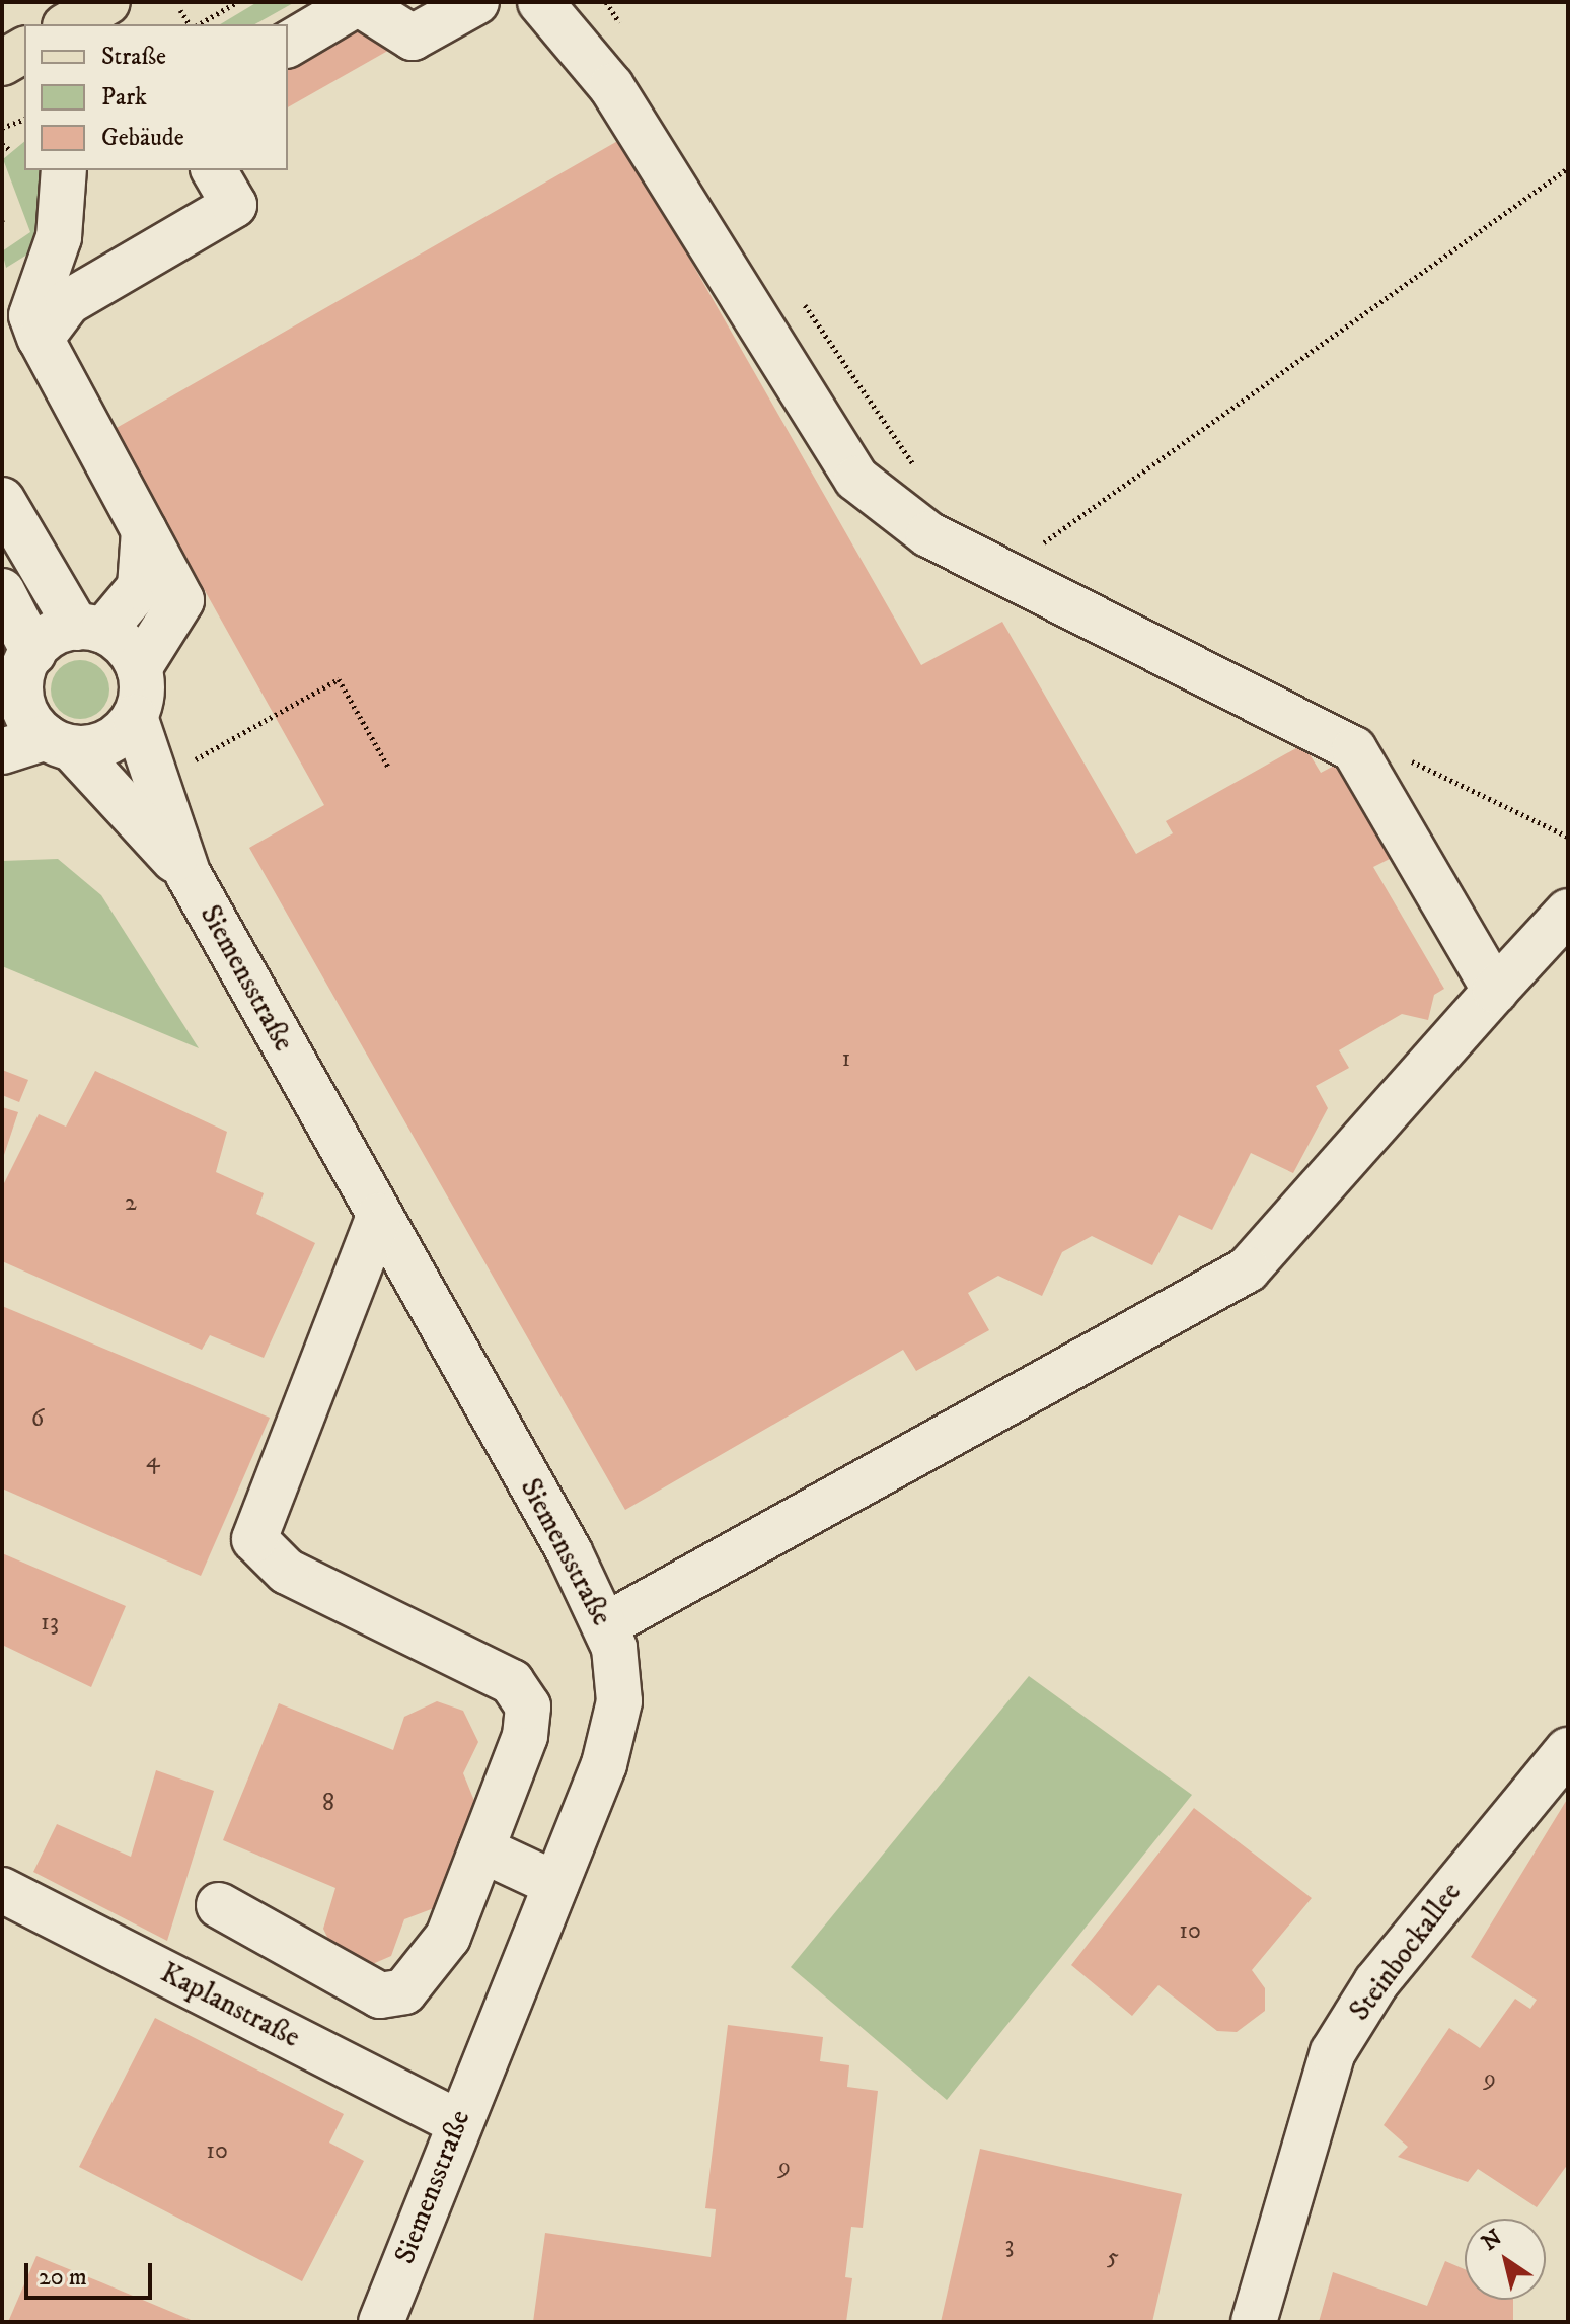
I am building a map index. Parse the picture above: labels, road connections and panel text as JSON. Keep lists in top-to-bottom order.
{
  "streets": {
    "street": ["Siemensstraße", "Steinbockallee", "Kaplanstraße"]
  },
  "crossings": [
    ["Siemensstraße", "Kaplanstraße"]
  ],
  "house_numbers": [
    "1",
    "2",
    "6",
    "4",
    "13",
    "8",
    "10",
    "9",
    "10",
    "9",
    "3",
    "5"
  ],
  "legend": ["Straße", "Park", "Gebäude"],
  "scale_bar": "20 m",
  "north": "top left"
}
